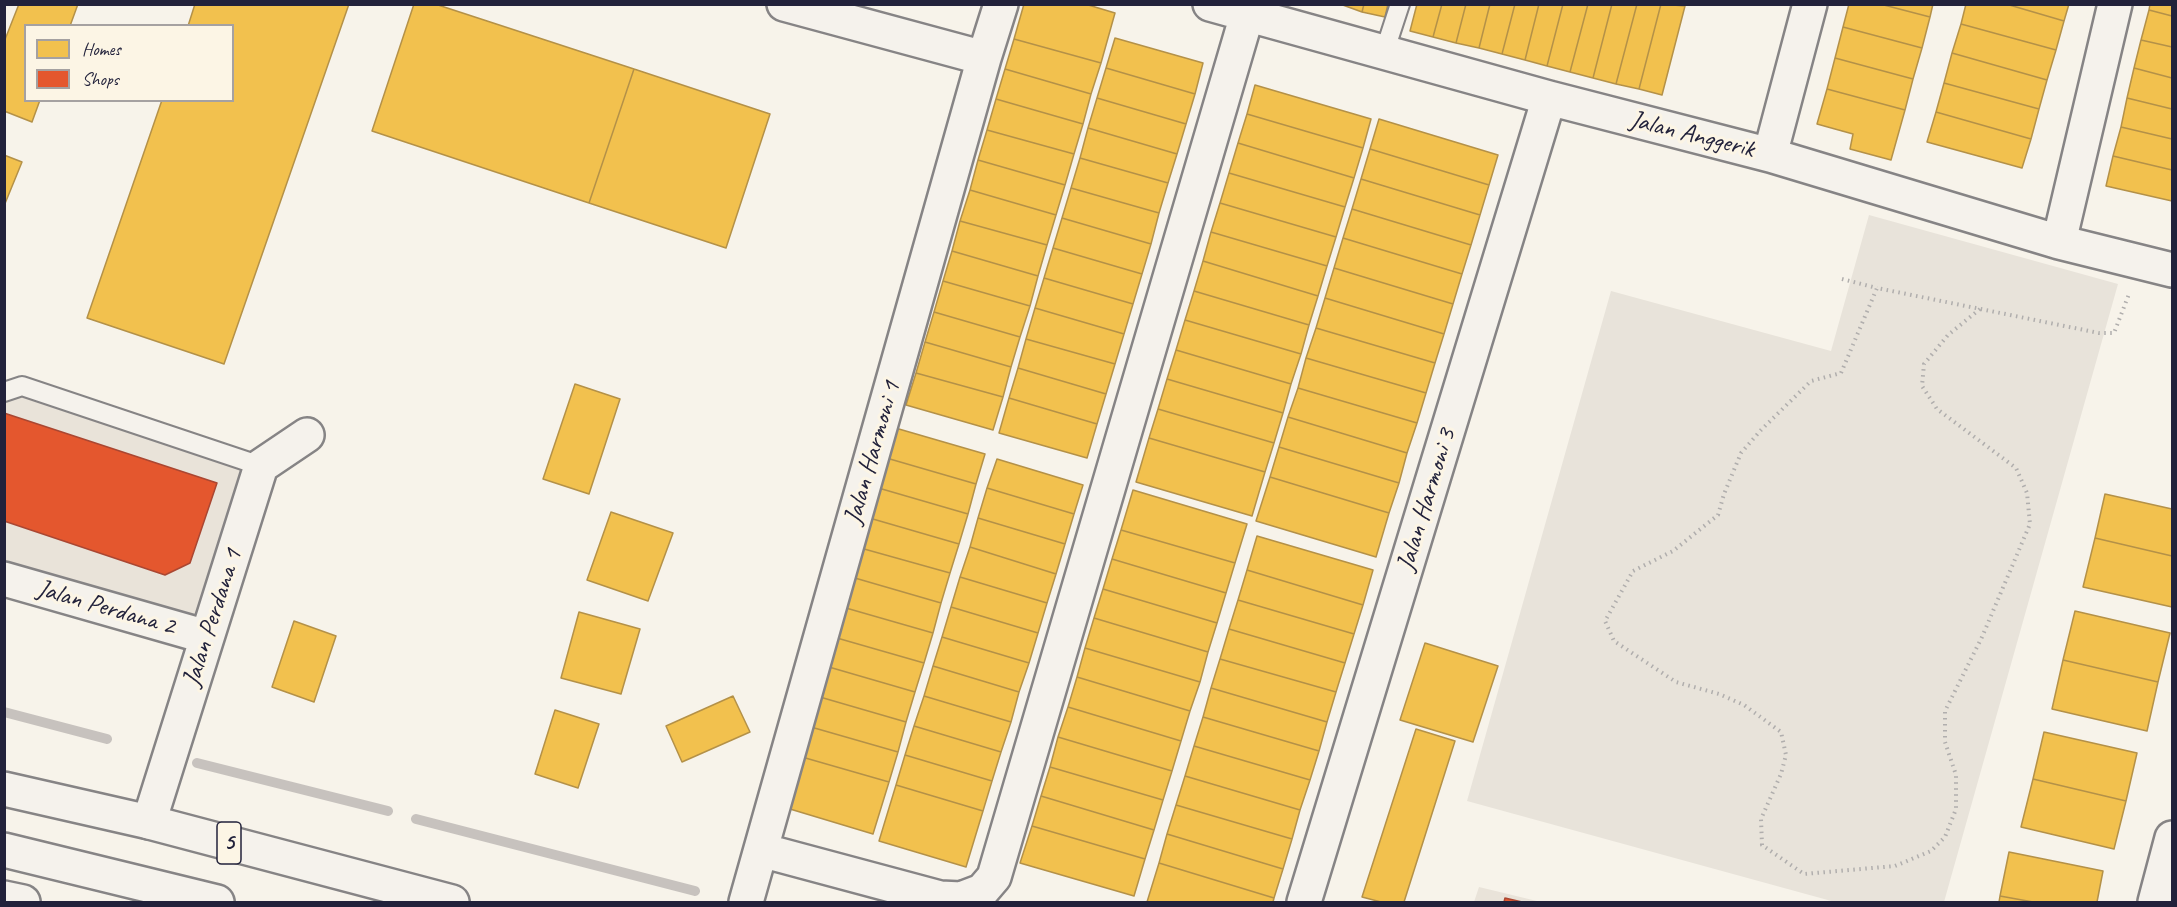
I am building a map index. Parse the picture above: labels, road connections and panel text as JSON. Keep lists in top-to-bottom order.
{
  "streets": {
    "main road": [
      "Jalan Anggerik",
      "Jalan Harmoni 1",
      "Jalan Harmoni 3",
      "Jalan Perdana 2",
      "Jalan Perdana 1",
      "5"
    ]
  },
  "crossings": [
    ["Jalan Anggerik", "Jalan Harmoni 3"],
    ["Jalan Perdana 2", "Jalan Perdana 1"],
    ["Jalan Perdana 1", "5"]
  ],
  "legend": ["Homes", "Shops"]
}
